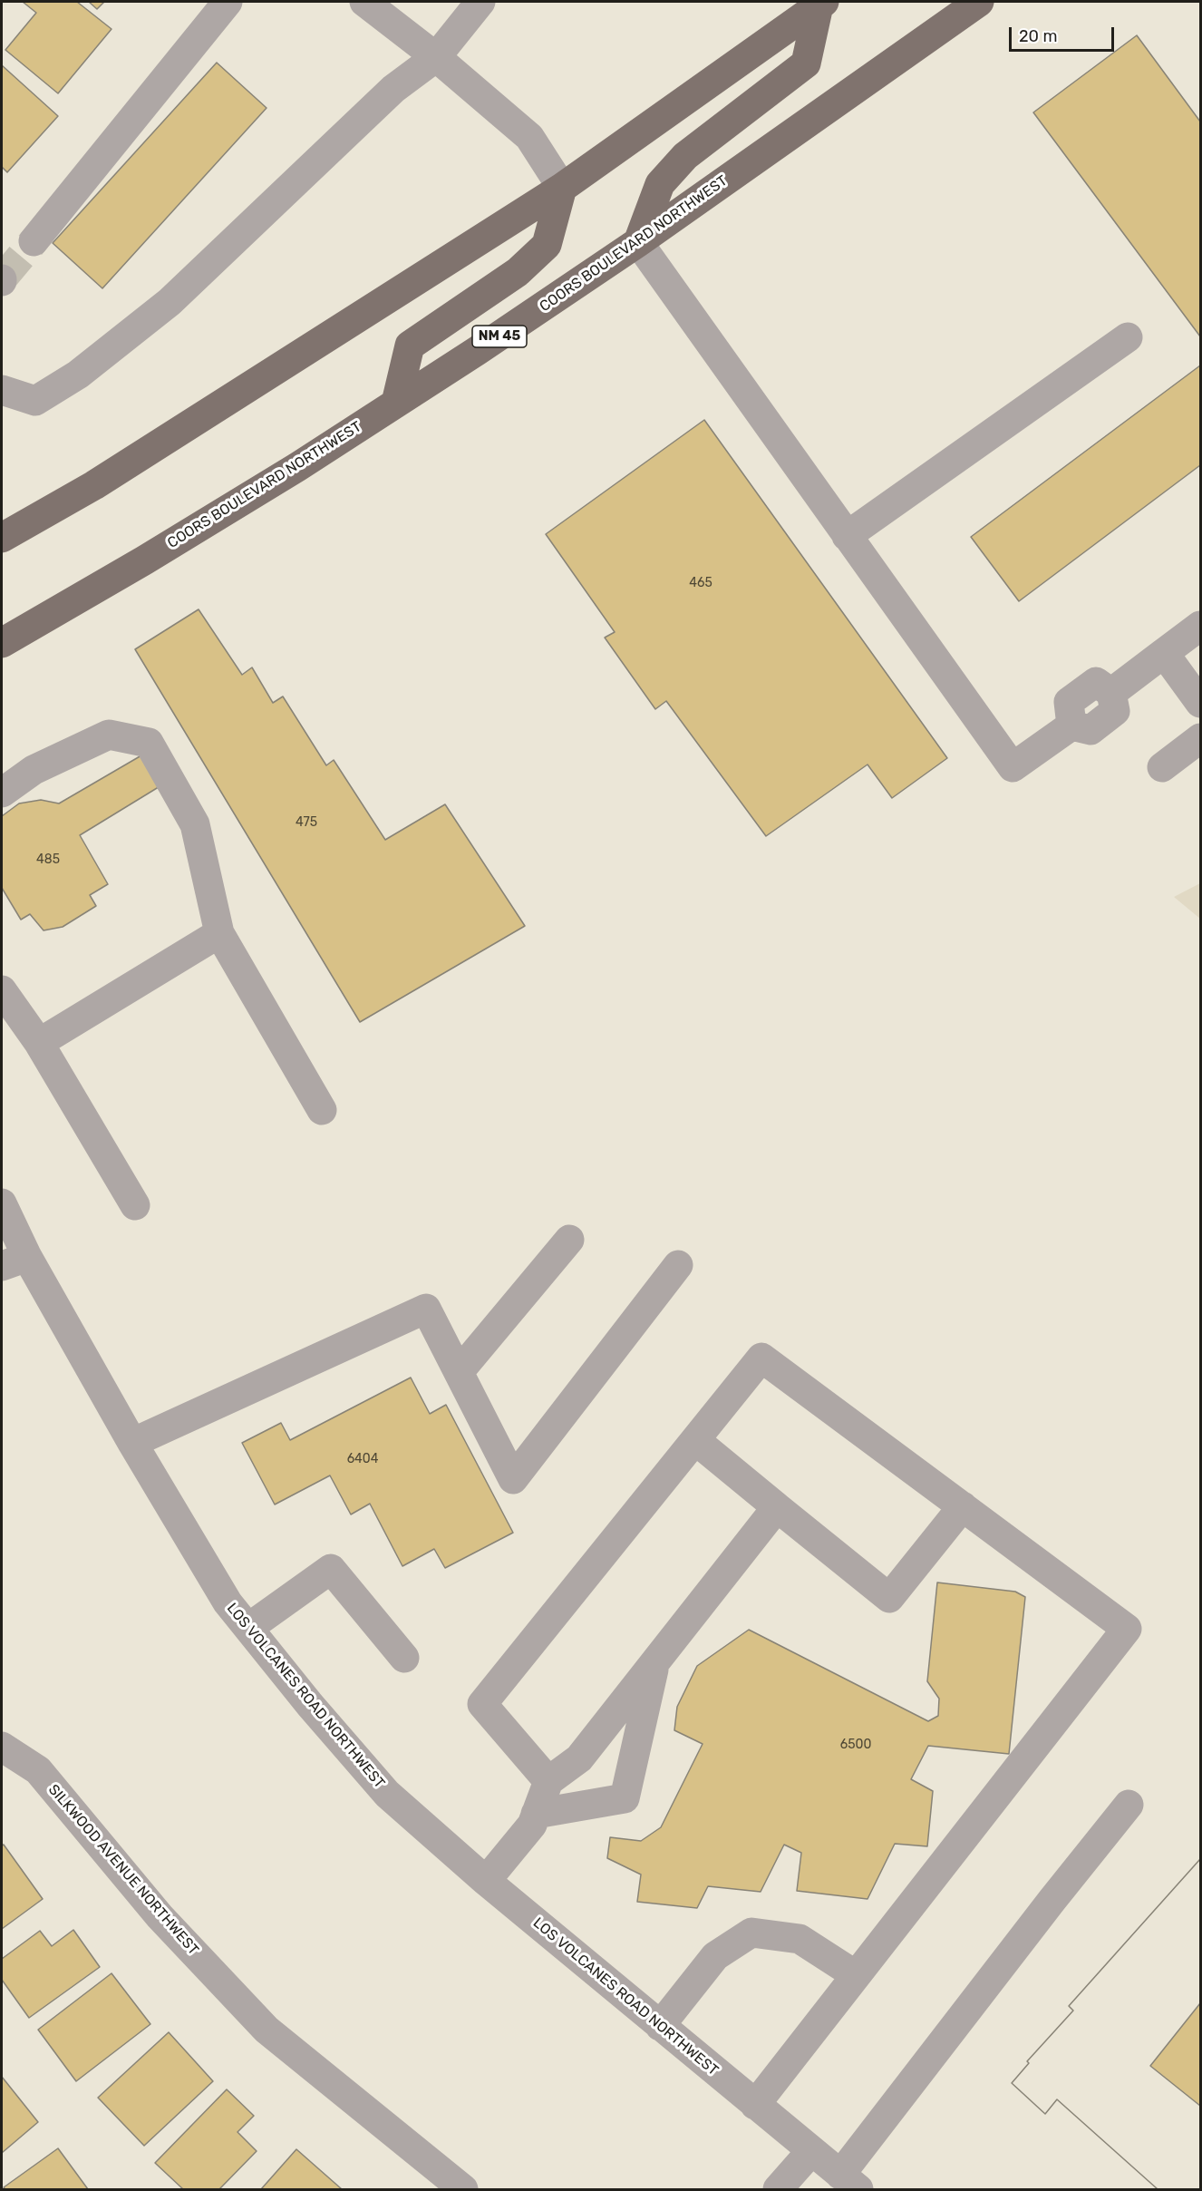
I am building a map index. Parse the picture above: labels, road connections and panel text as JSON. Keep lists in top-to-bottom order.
{
  "streets": {
    "main road": ["COORS BOULEVARD NORTHWEST", "NM 45"],
    "street": ["LOS VOLCANES ROAD NORTHWEST", "SILKWOOD AVENUE NORTHWEST"]
  },
  "house_numbers": [
    "465",
    "475",
    "485",
    "6404",
    "6500"
  ],
  "scale_bar": "20 m"
}
